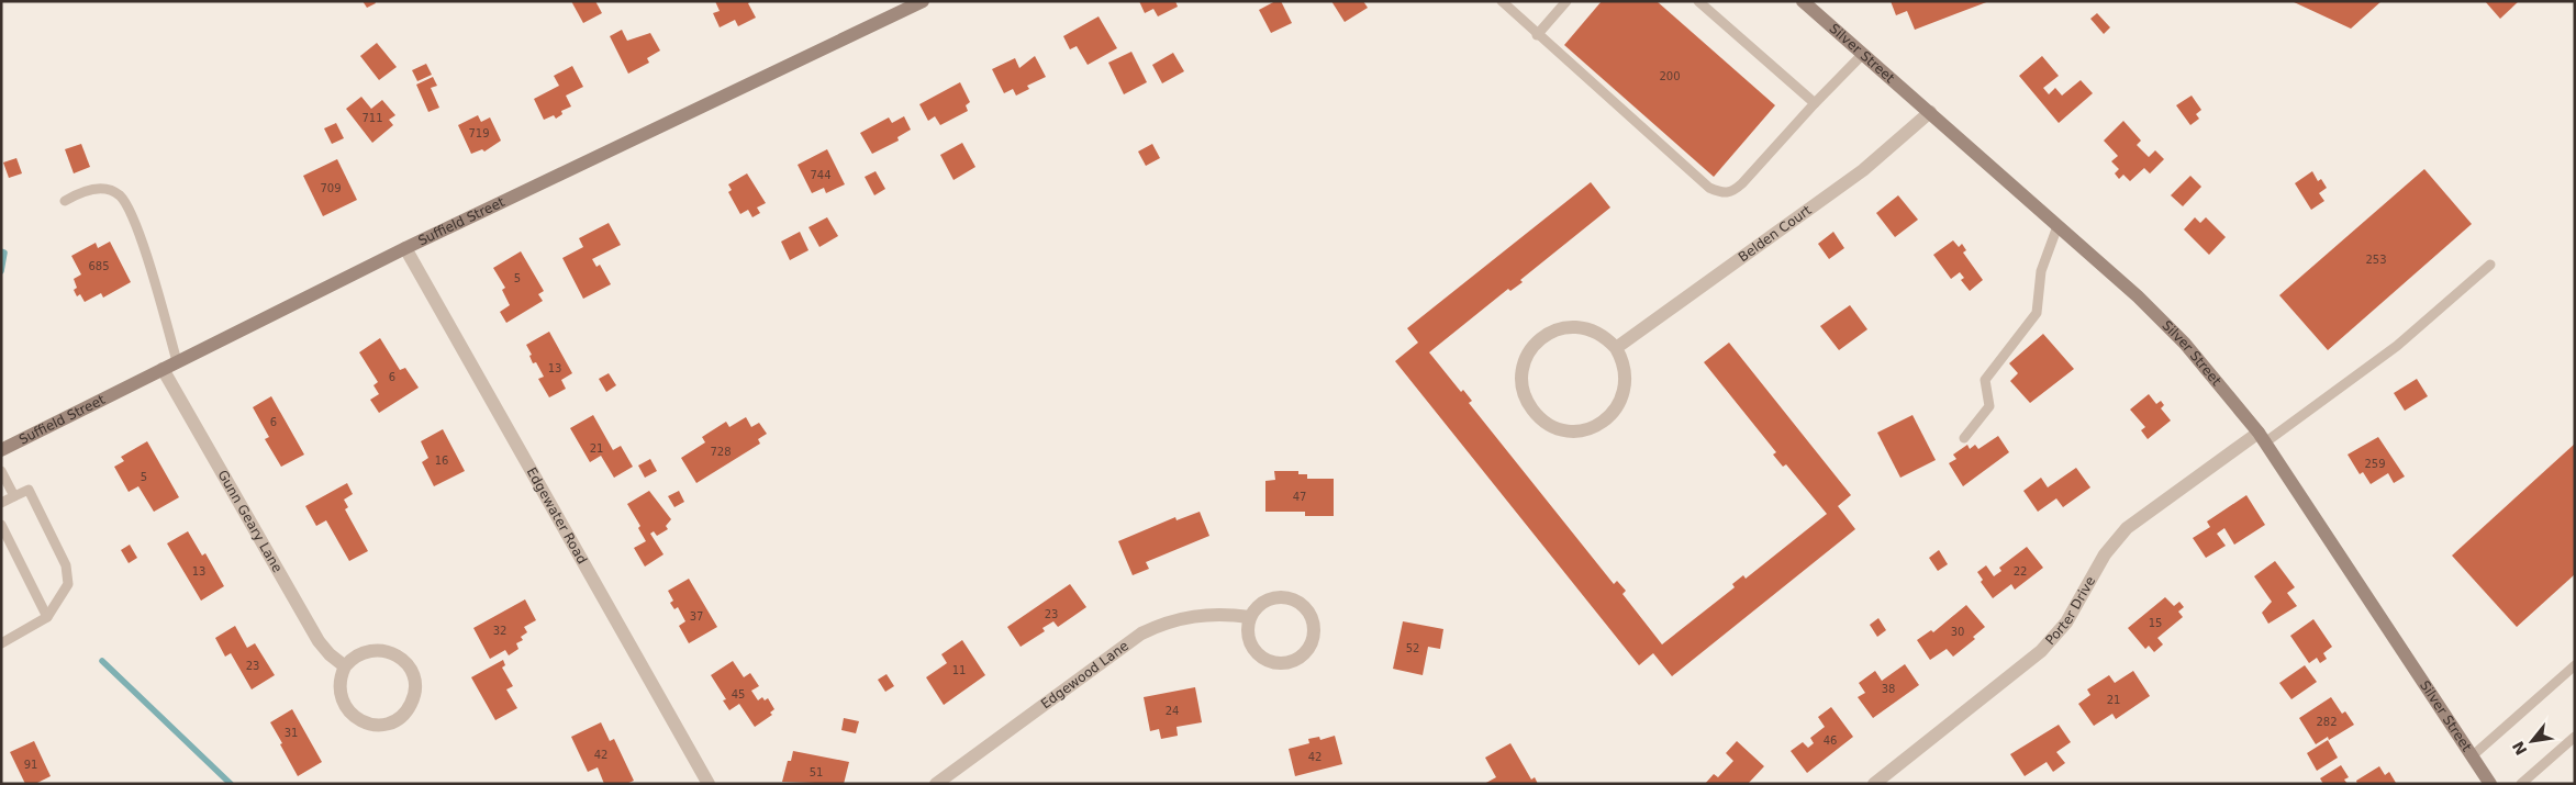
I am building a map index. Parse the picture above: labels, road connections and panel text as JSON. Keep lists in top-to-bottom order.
{
  "streets": {
    "street": [
      "Silver Street",
      "Suffield Street",
      "Belden Court",
      "Edgewater Road",
      "Gunn Geary Lane",
      "Porter Drive",
      "Edgewood Lane"
    ]
  },
  "crossings": [
    ["Silver Street", "Belden Court"],
    ["Silver Street", "Porter Drive"],
    ["Suffield Street", "Edgewater Road"],
    ["Suffield Street", "Gunn Geary Lane"]
  ],
  "house_numbers": [
    "200",
    "711",
    "719",
    "744",
    "709",
    "253",
    "685",
    "5",
    "13",
    "6",
    "6",
    "21",
    "728",
    "16",
    "259",
    "5",
    "47",
    "13",
    "22",
    "23",
    "37",
    "15",
    "32",
    "30",
    "52",
    "23",
    "11",
    "38",
    "45",
    "21",
    "24",
    "282",
    "31",
    "46",
    "42",
    "42",
    "91",
    "51"
  ],
  "north": "bottom left"
}
